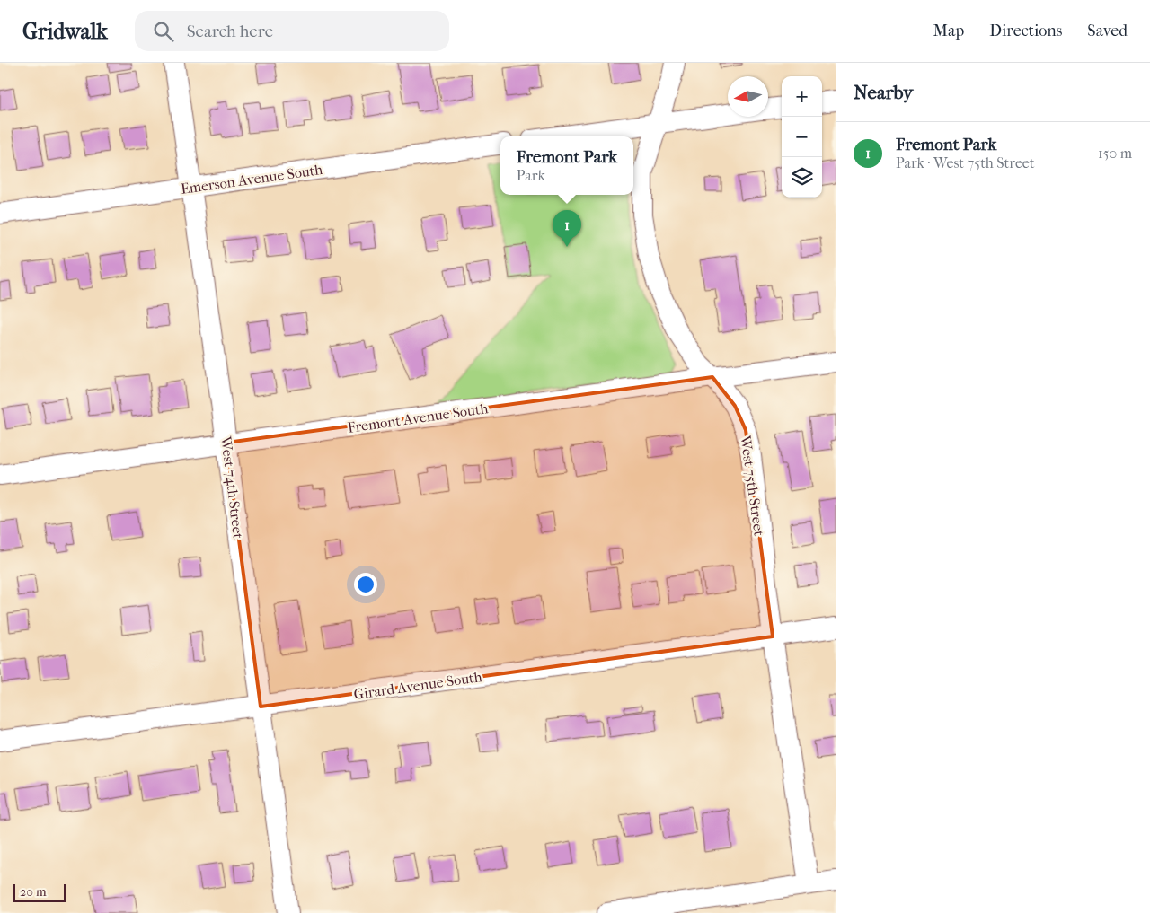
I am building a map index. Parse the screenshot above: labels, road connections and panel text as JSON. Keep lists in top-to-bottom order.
{
  "streets": {
    "street": [
      "Emerson Avenue South",
      "Fremont Avenue South",
      "West 75th Street",
      "West 74th Street",
      "Girard Avenue South"
    ]
  },
  "crossings": [
    ["Emerson Avenue South", "West 74th Street"],
    ["Fremont Avenue South", "West 75th Street"],
    ["Fremont Avenue South", "West 74th Street"],
    ["West 75th Street", "Girard Avenue South"],
    ["West 74th Street", "Girard Avenue South"]
  ],
  "scale_bar": "20 m",
  "north": "left",
  "page": {
    "header": "Gridwalk",
    "search": "Search here",
    "nav": ["Map", "Directions", "Saved"],
    "heading": "Nearby",
    "map_buttons": ["+", "−"],
    "list": [
      {
        "mark": "1",
        "name": "Fremont Park",
        "note": "Park · West 75th Street",
        "value": "150 m"
      }
    ],
    "popup": ["Fremont Park", "Park"],
    "pins": "1",
    "scale": "20 m"
  }
}
